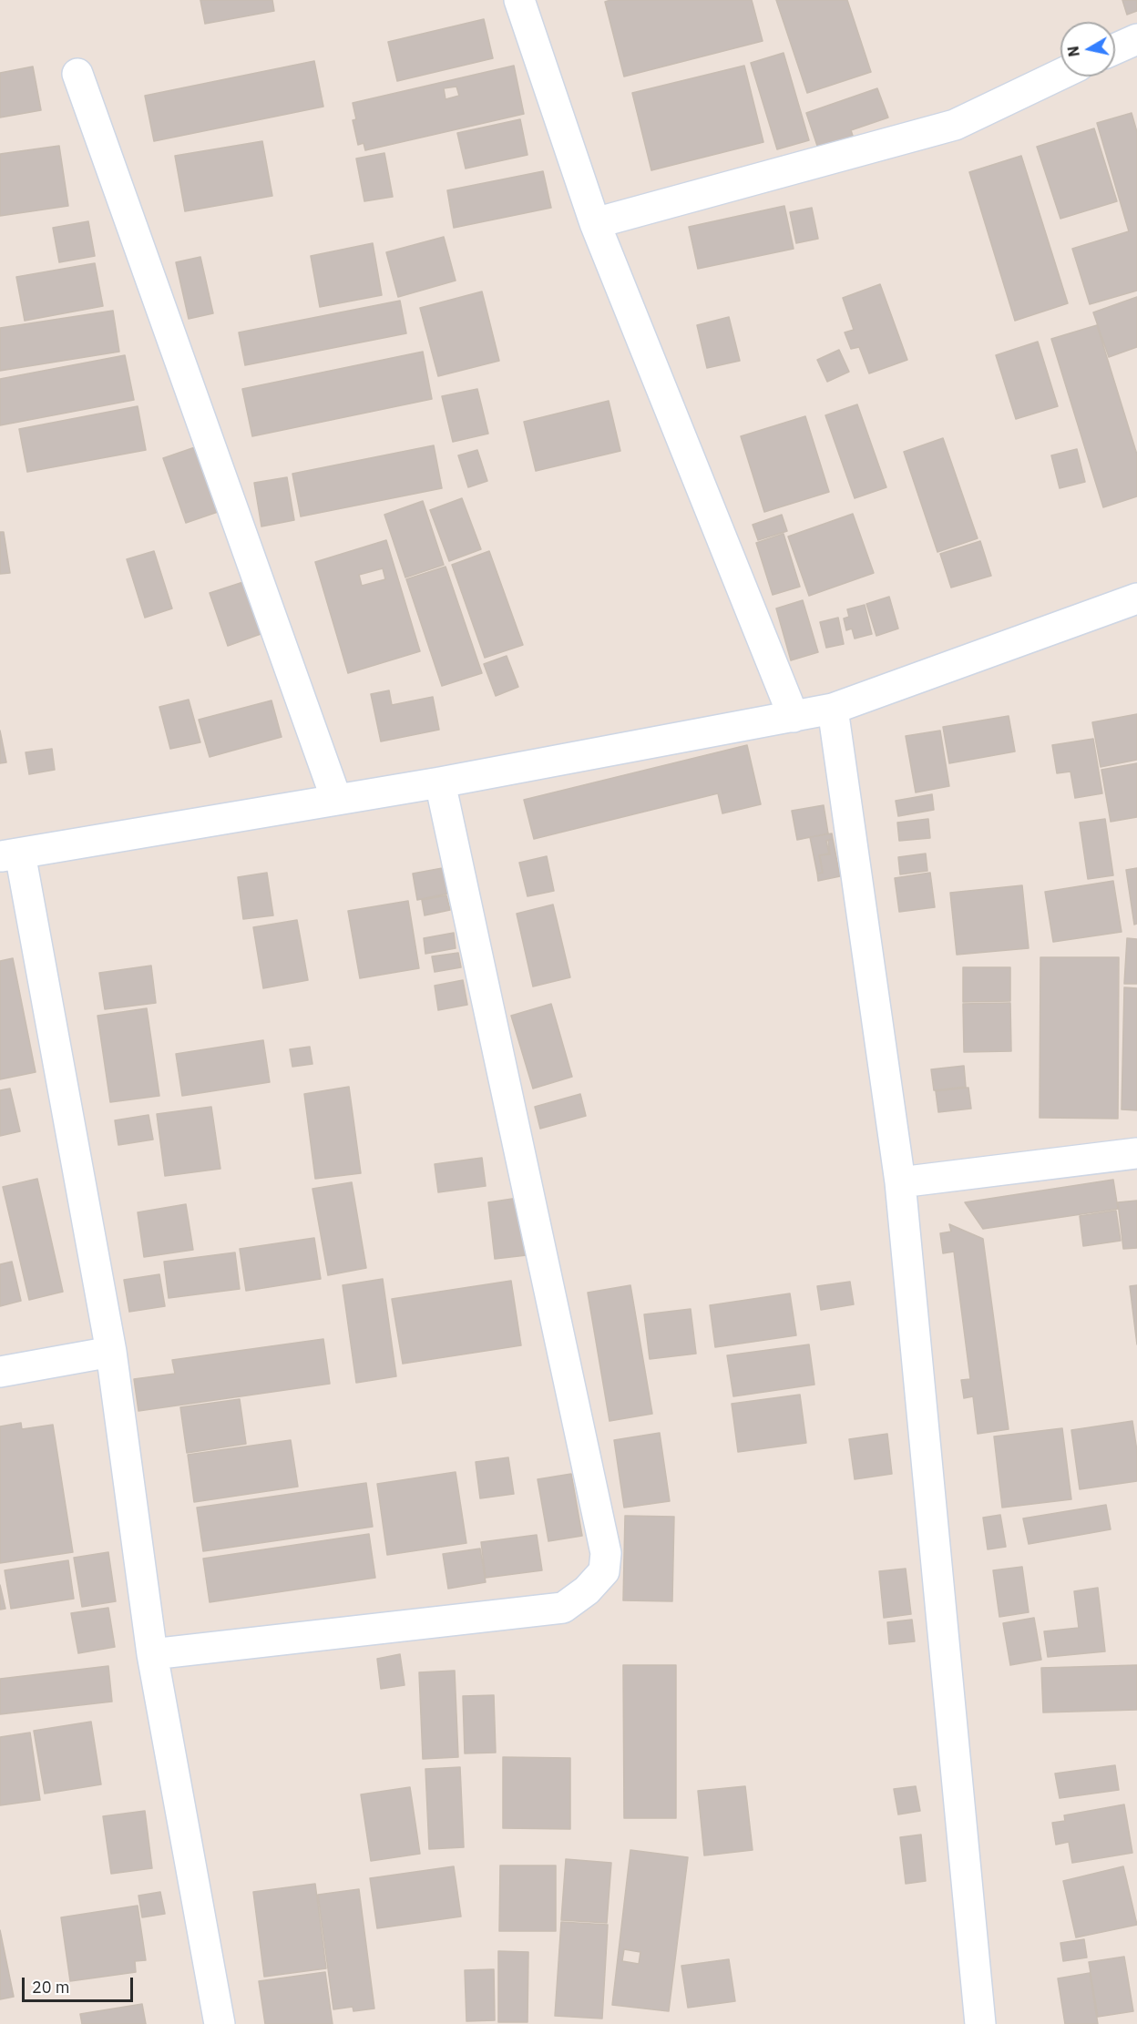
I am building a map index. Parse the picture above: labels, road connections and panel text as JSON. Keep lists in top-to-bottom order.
{
  "scale_bar": "20 m",
  "north": "left"
}
